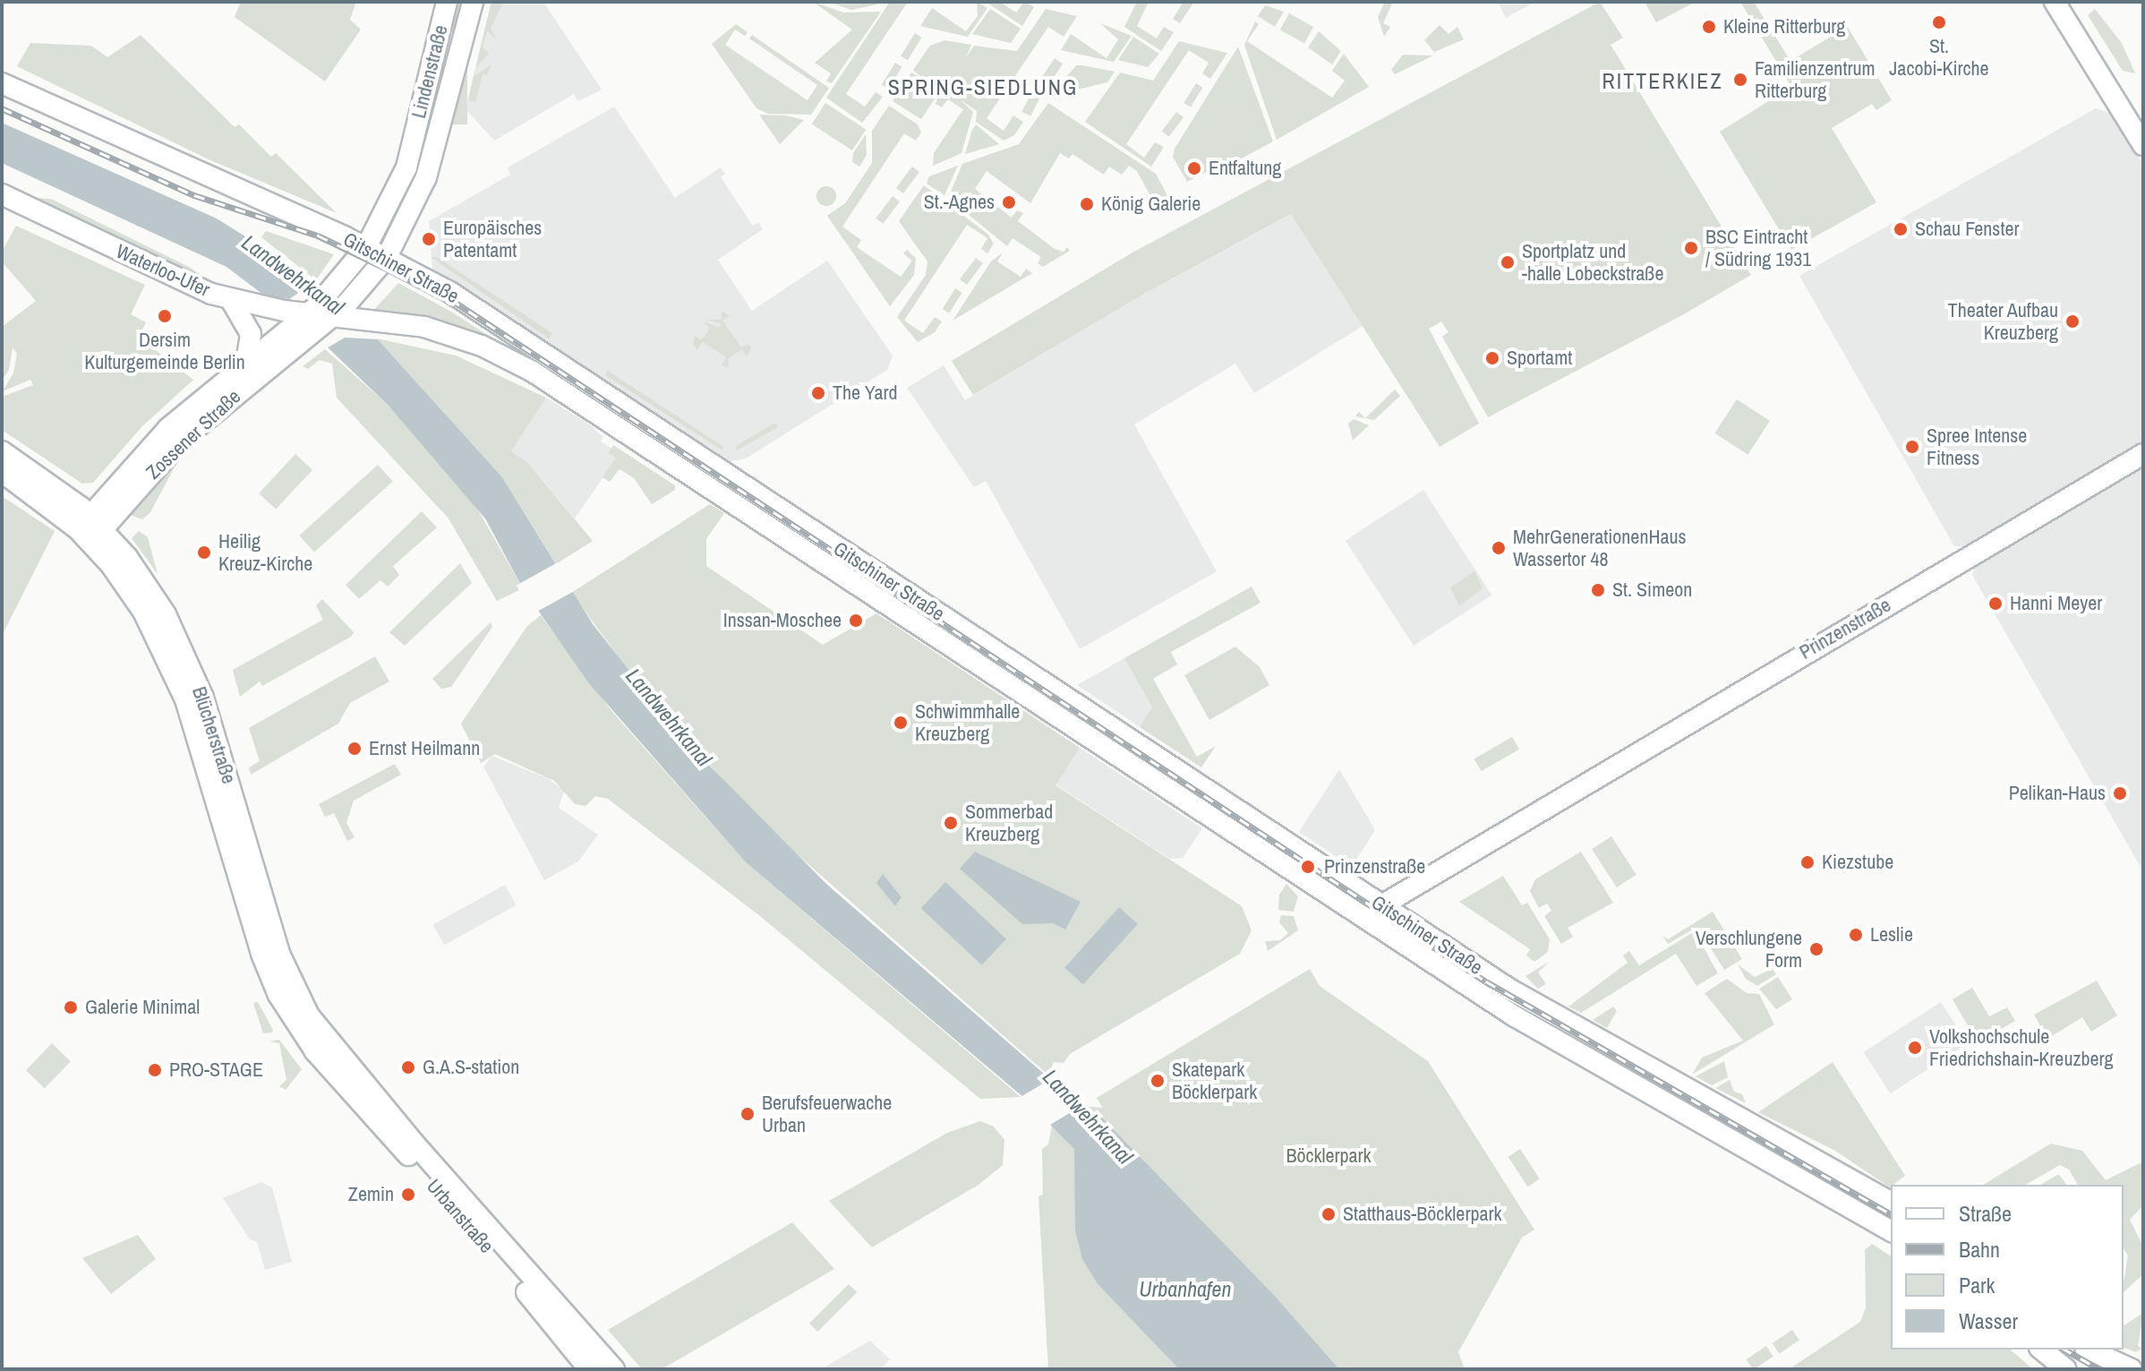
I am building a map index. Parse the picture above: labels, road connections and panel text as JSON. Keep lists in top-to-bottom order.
{
  "streets": {
    "main road": [
      "Lindenstraße",
      "Gitschiner Straße",
      "Waterloo-Ufer",
      "Zossener Straße",
      "Prinzenstraße",
      "Blücherstraße",
      "Urbanstraße"
    ]
  },
  "crossings": [
    ["Lindenstraße", "Gitschiner Straße"],
    ["Gitschiner Straße", "Waterloo-Ufer"],
    ["Gitschiner Straße", "Prinzenstraße"],
    ["Zossener Straße", "Blücherstraße"],
    ["Blücherstraße", "Urbanstraße"]
  ],
  "districts": ["RITTERKIEZ", "SPRING-SIEDLUNG"],
  "water": ["Landwehrkanal", "Urbanhafen"],
  "parks": ["Böcklerpark"],
  "places": [
    "St. Jacobi-Kirche",
    "Kleine Ritterburg",
    "Familienzentrum Ritterburg",
    "Entfaltung",
    "St.-Agnes",
    "König Galerie",
    "Schau Fenster",
    "Europäisches Patentamt",
    "BSC Eintracht / Südring 1931",
    "Sportplatz und -halle Lobeckstraße",
    "Dersim Kulturgemeinde Berlin",
    "Theater Aufbau Kreuzberg",
    "Sportamt",
    "The Yard",
    "Spree Intense Fitness",
    "MehrGenerationenHaus Wassertor 48",
    "Heilig Kreuz-Kirche",
    "St. Simeon",
    "Hanni Meyer",
    "Inssan-Moschee",
    "Schwimmhalle Kreuzberg",
    "Ernst Heilmann",
    "Pelikan-Haus",
    "Sommerbad Kreuzberg",
    "Kiezstube",
    "Prinzenstraße",
    "Leslie",
    "Verschlungene Form",
    "Galerie Minimal",
    "Volkshochschule Friedrichshain-Kreuzberg",
    "G.A.S-station",
    "PRO-STAGE",
    "Skatepark Böcklerpark",
    "Berufsfeuerwache Urban",
    "Zemin",
    "Statthaus-Böcklerpark"
  ],
  "legend": [
    "Straße",
    "Bahn",
    "Park",
    "Wasser"
  ]
}
